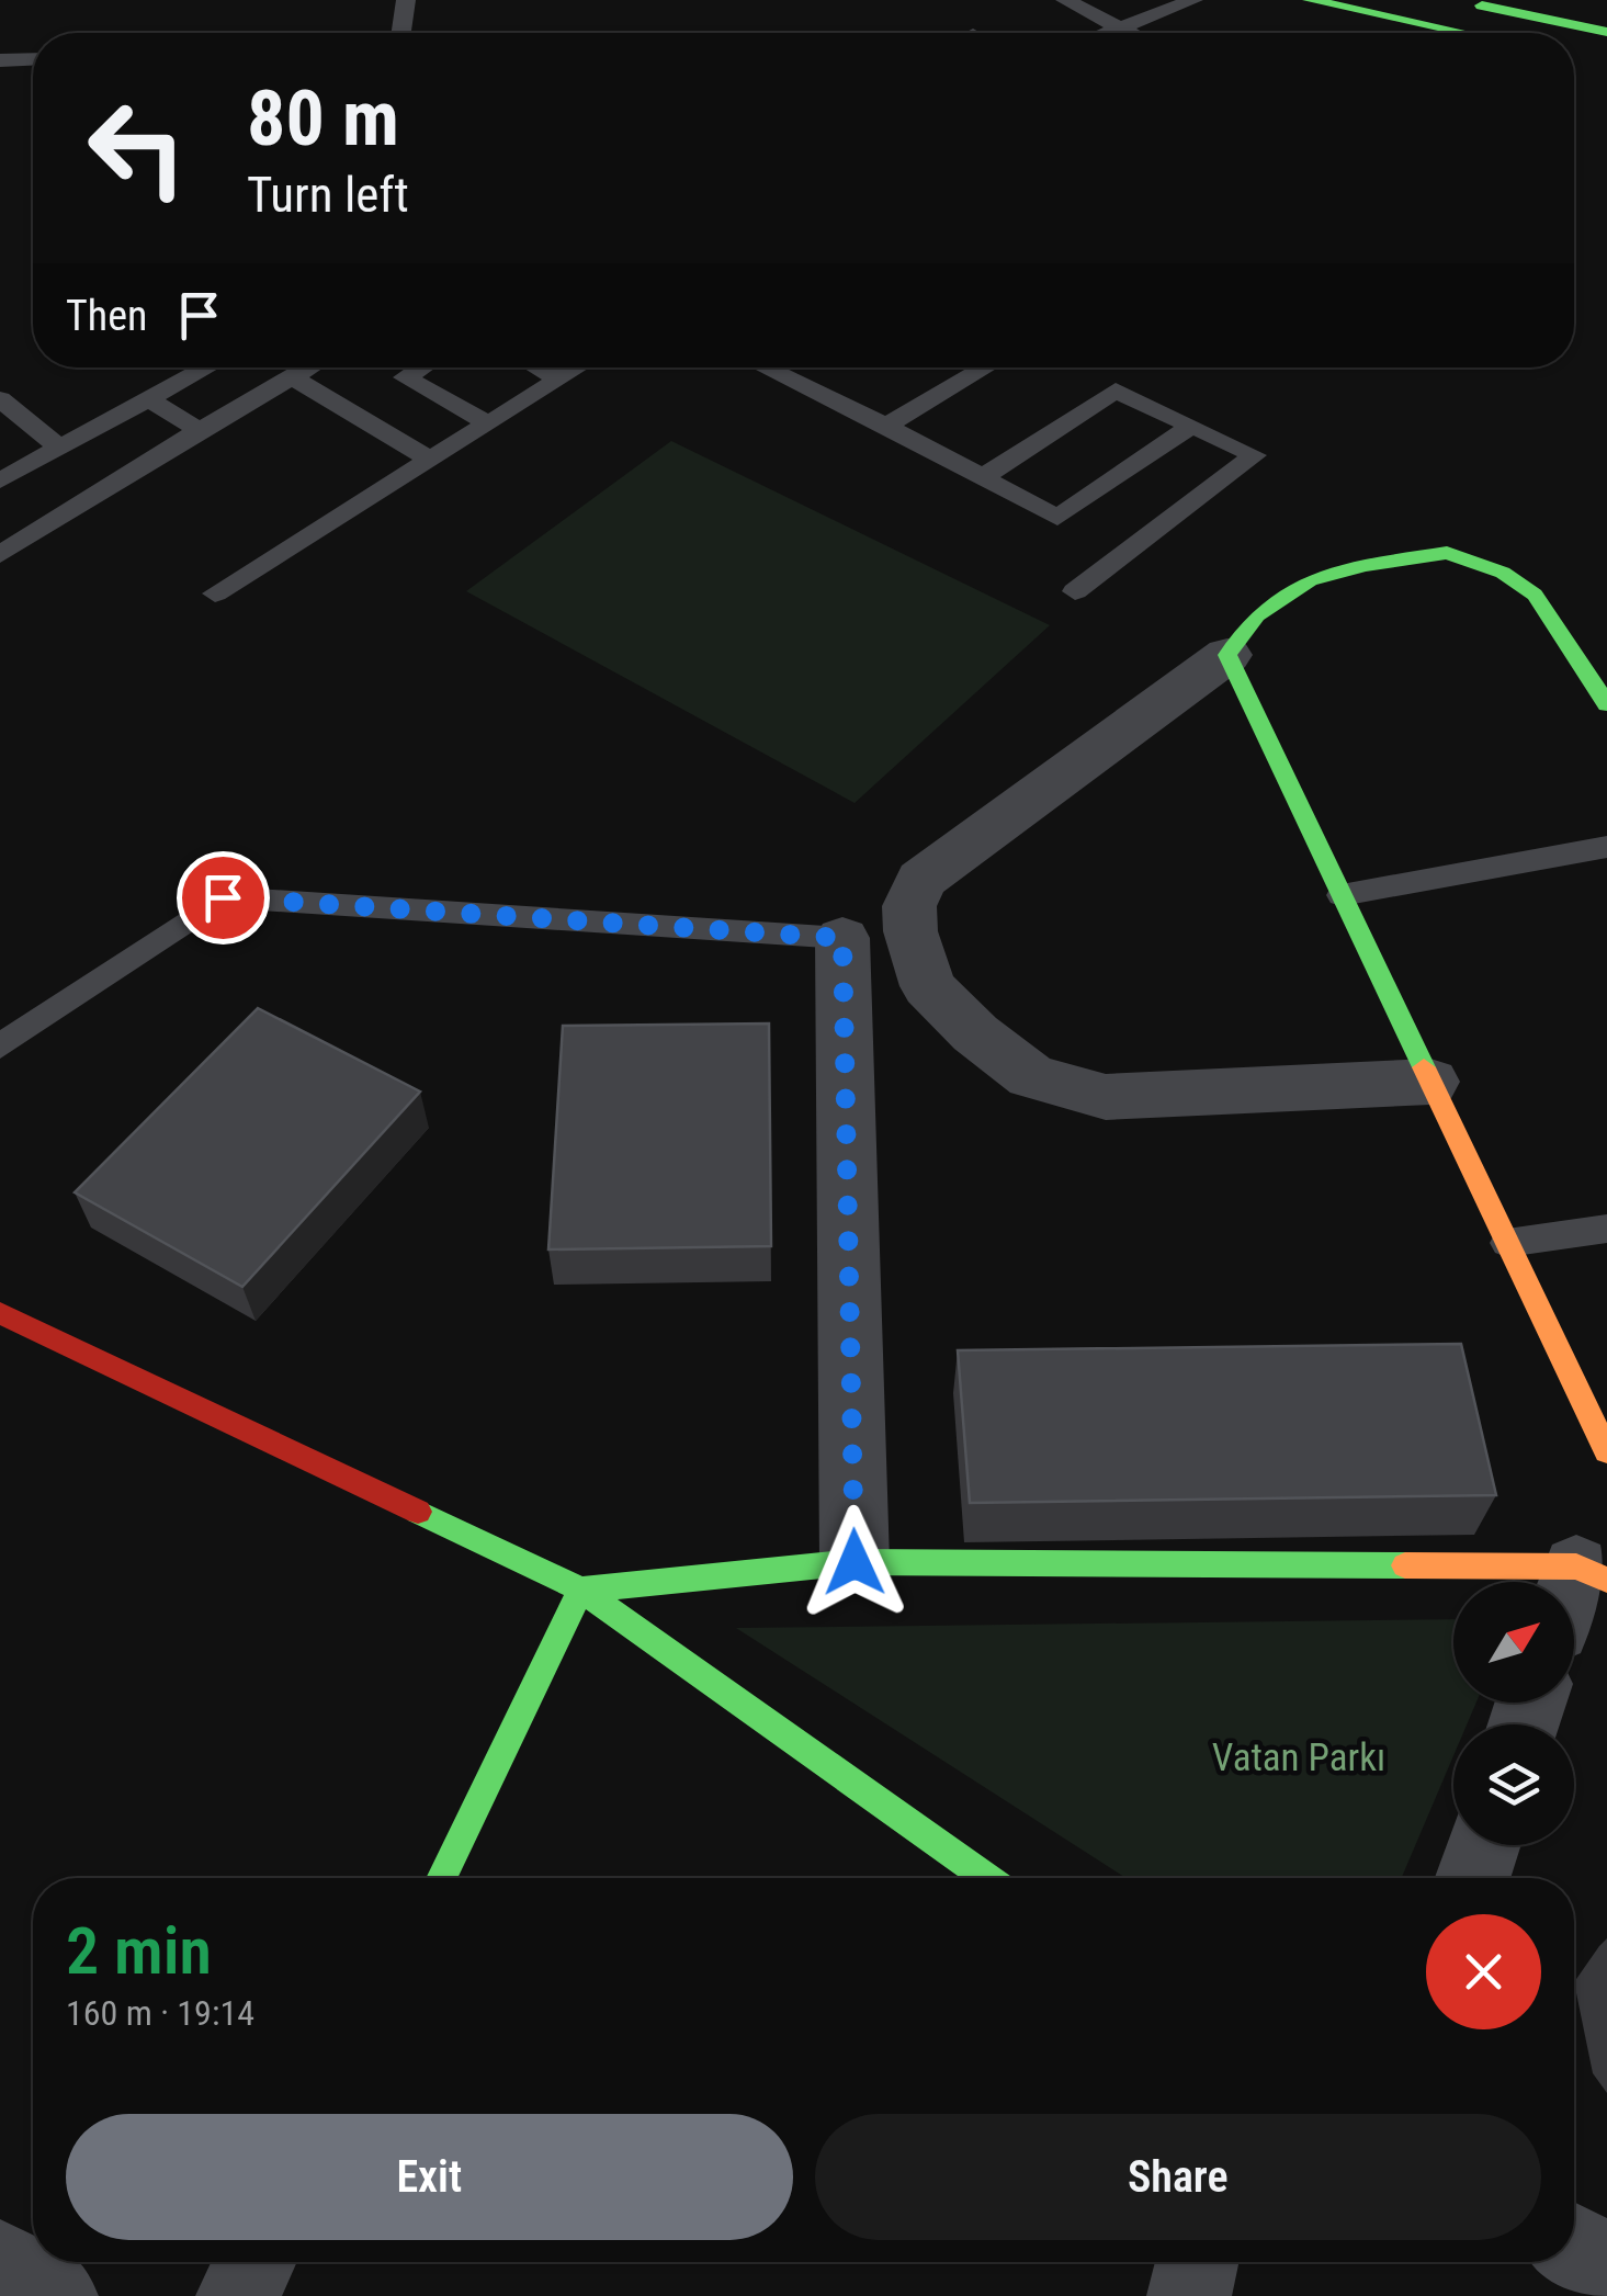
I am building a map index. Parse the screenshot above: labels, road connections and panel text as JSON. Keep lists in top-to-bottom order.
{
  "parks": ["Vatan Parkı"],
  "north": "top right",
  "page": {
    "turn": ["80 m", "Turn left"],
    "then": "Then",
    "heading": ["2 min", "160 m · 19:14"],
    "buttons": ["Exit", "Share"]
  }
}
